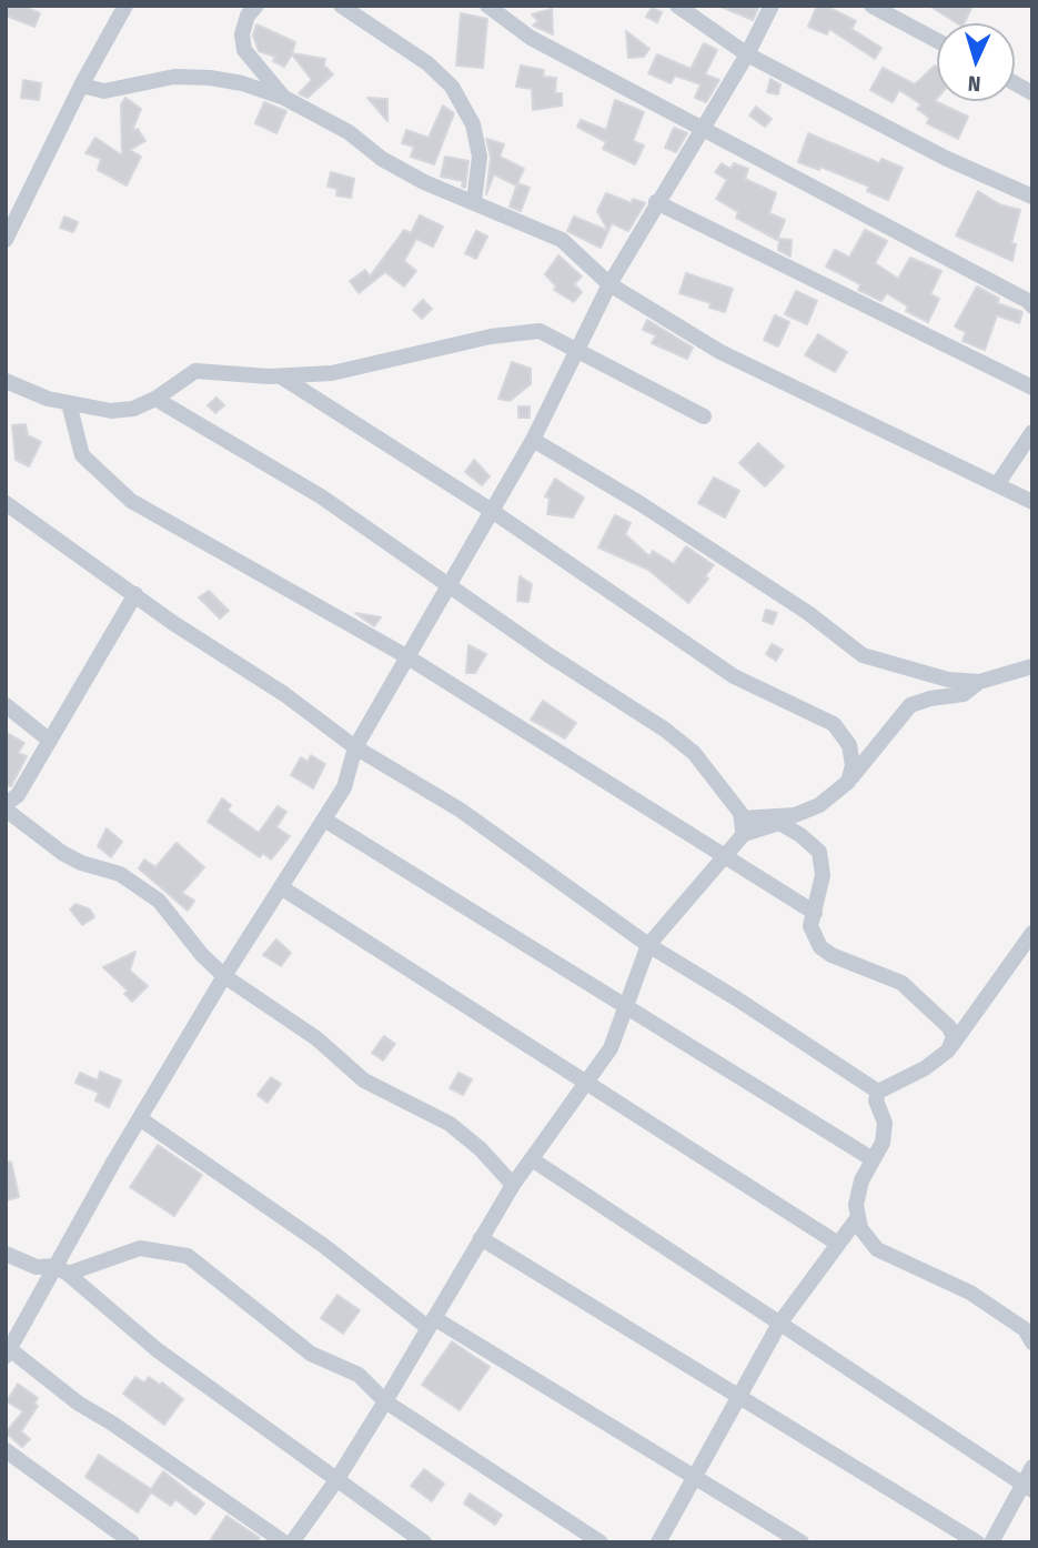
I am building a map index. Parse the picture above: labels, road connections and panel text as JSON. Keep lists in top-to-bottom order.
{
  "north": "bottom"
}
